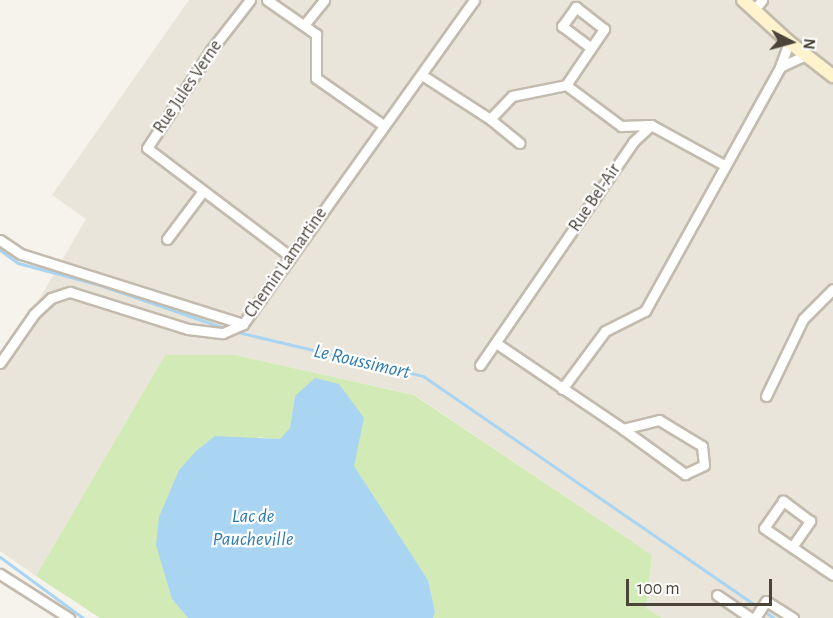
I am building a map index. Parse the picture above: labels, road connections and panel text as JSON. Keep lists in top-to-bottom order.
{
  "streets": {
    "street": ["Rue Jules Verne", "Rue Bel-Air", "Chemin Lamartine"]
  },
  "crossings": [
    ["Rue Jules Verne", "Chemin Lamartine"]
  ],
  "water": ["Le Roussimort", "Lac de Paucheville"],
  "scale_bar": "100 m",
  "north": "right"
}
